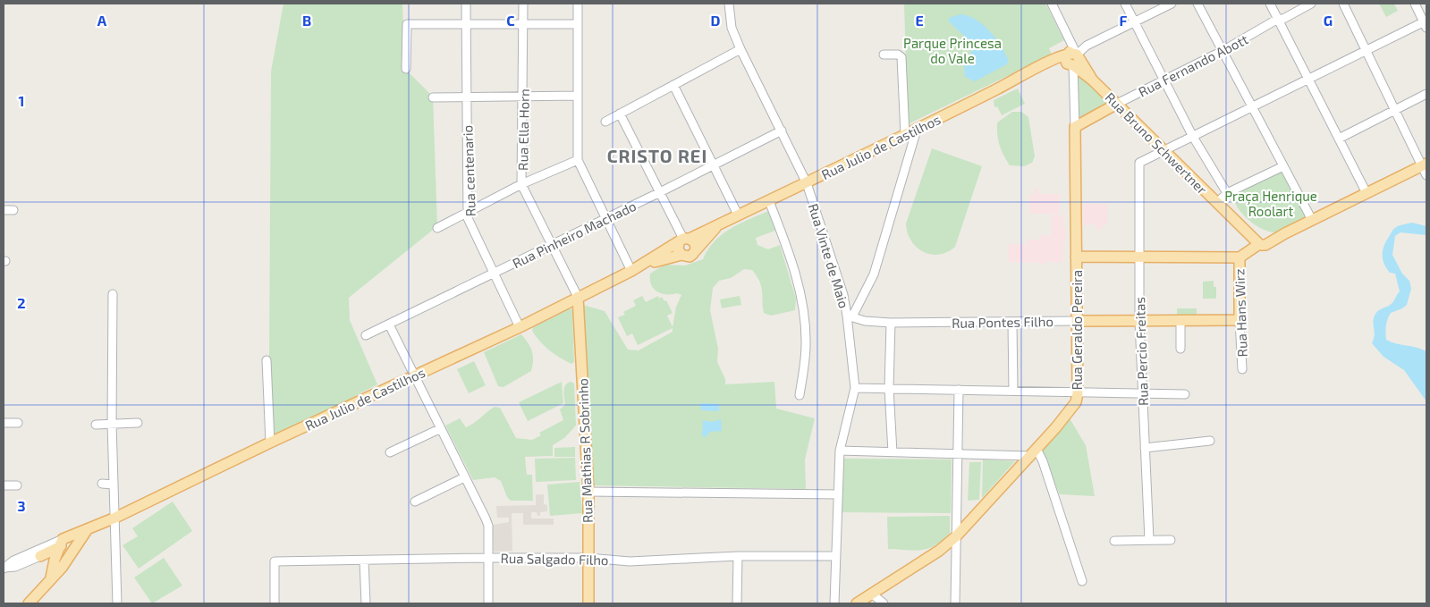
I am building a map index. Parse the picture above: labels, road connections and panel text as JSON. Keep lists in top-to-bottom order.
{
  "streets": {
    "main road": [
      "Rua Fernando Abott",
      "Rua Bruno Schwertner",
      "Rua Julio de Castilhos",
      "Rua Hans Wirz",
      "Rua Pontes Filho",
      "Rua Geraldo Pereira",
      "Rua Mathias R Sobrinho"
    ],
    "street": [
      "Rua Ella Horn",
      "Rua centenario",
      "Rua Pinheiro Machado",
      "Rua Vinte de Maio",
      "Rua Percio Freitas",
      "Rua Salgado Filho"
    ]
  },
  "crossings": [
    ["Rua Fernando Abott", "Rua Bruno Schwertner"],
    ["Rua Fernando Abott", "Rua Geraldo Pereira"],
    ["Rua Ella Horn", "Rua Julio de Castilhos"],
    ["Rua Ella Horn", "Rua Pinheiro Machado"],
    ["Rua Ella Horn", "Rua Mathias R Sobrinho"],
    ["Rua Bruno Schwertner", "Rua Julio de Castilhos"],
    ["Rua Bruno Schwertner", "Rua Geraldo Pereira"],
    ["Rua Bruno Schwertner", "Rua Percio Freitas"],
    ["Rua Julio de Castilhos", "Rua centenario"],
    ["Rua Julio de Castilhos", "Rua Vinte de Maio"],
    ["Rua Julio de Castilhos", "Rua Geraldo Pereira"],
    ["Rua Julio de Castilhos", "Rua Mathias R Sobrinho"],
    ["Rua centenario", "Rua Pinheiro Machado"],
    ["Rua Pinheiro Machado", "Rua Vinte de Maio"],
    ["Rua Vinte de Maio", "Rua Pontes Filho"],
    ["Rua Vinte de Maio", "Rua Salgado Filho"],
    ["Rua Hans Wirz", "Rua Pontes Filho"],
    ["Rua Pontes Filho", "Rua Geraldo Pereira"],
    ["Rua Pontes Filho", "Rua Percio Freitas"],
    ["Rua Mathias R Sobrinho", "Rua Salgado Filho"]
  ],
  "districts": ["CRISTO REI"],
  "parks": ["Parque Princesa do Vale", "Praça Henrique Roolart"],
  "grid": {
    "columns": [
      "A",
      "B",
      "C",
      "D",
      "E",
      "F",
      "G"
    ],
    "rows": ["1", "2", "3"]
  }
}
